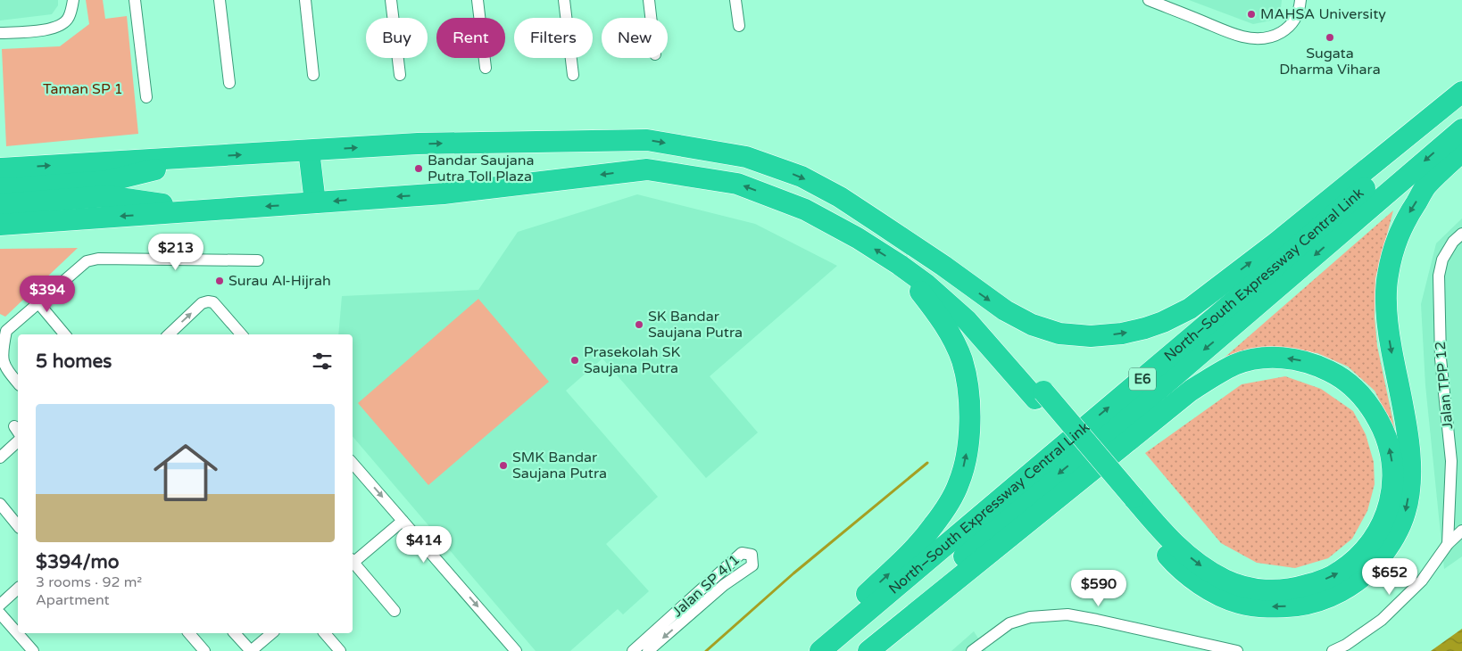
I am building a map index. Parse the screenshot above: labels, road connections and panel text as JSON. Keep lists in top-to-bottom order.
{
  "streets": {
    "highway": ["North–South Expressway Central Link", "E6"],
    "street": ["Jalan TPP 12", "Jalan SP 4/1"]
  },
  "parks": ["Taman SP 1"],
  "places": [
    "MAHSA University",
    "Sugata Dharma Vihara",
    "Bandar Saujana Putra Toll Plaza",
    "Surau Al-Hijrah",
    "SK Bandar Saujana Putra",
    "Prasekolah SK Saujana Putra",
    "SMK Bandar Saujana Putra"
  ],
  "page": {
    "chip": [
      "Buy",
      "Rent",
      "Filters",
      "New"
    ],
    "price": [
      "$213",
      "$394",
      "$414",
      "$652",
      "$590"
    ],
    "heading": "5 homes",
    "list": [
      {
        "name": "$394/mo",
        "note": "3 rooms · 92 m² · Apartment"
      }
    ]
  }
}
